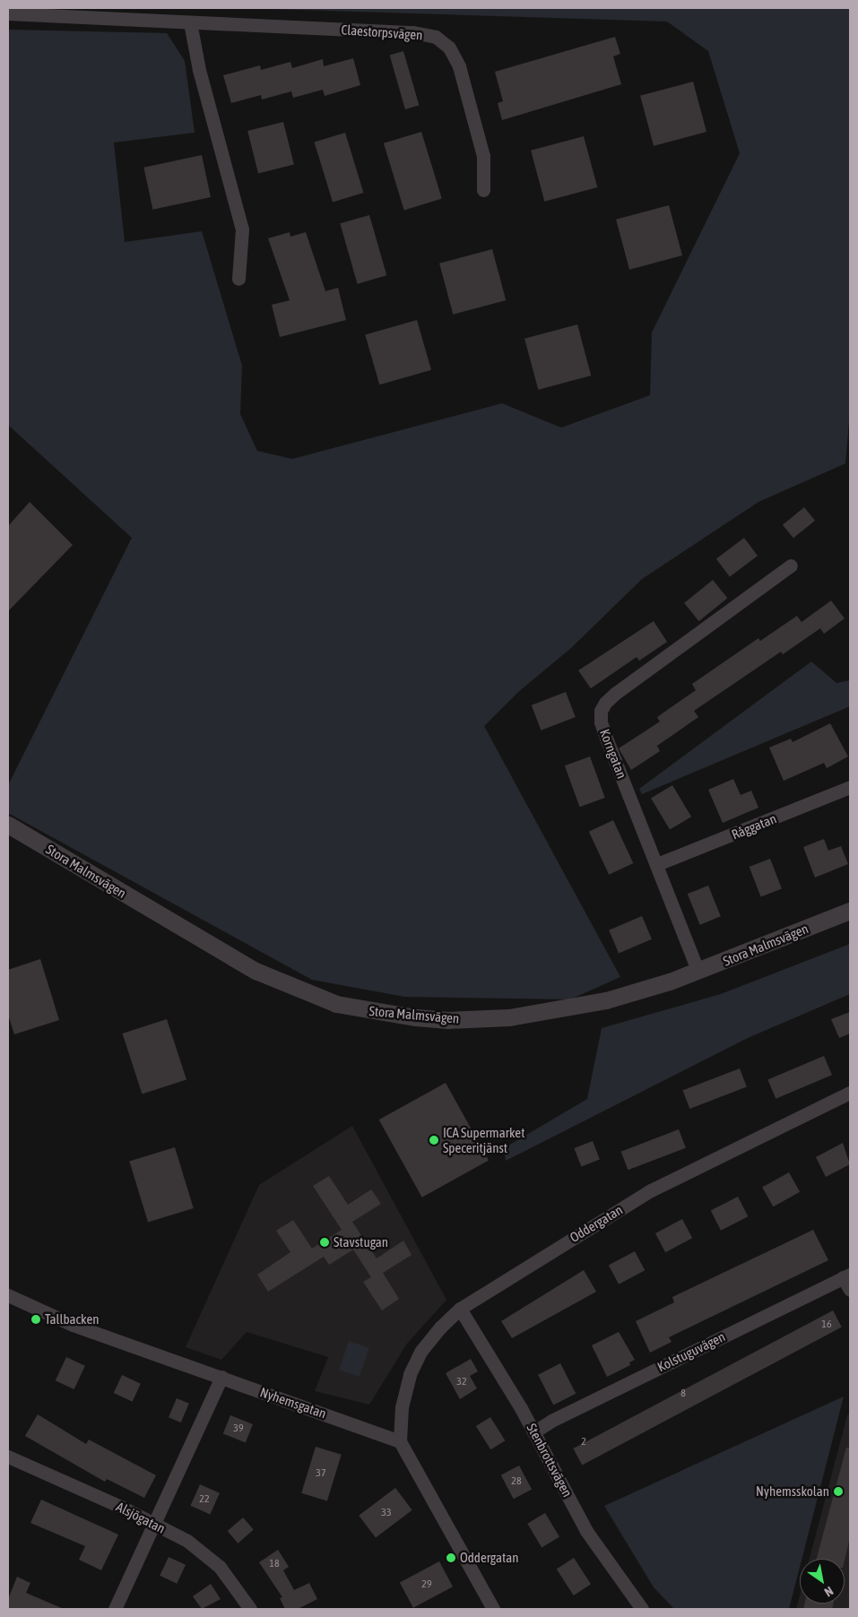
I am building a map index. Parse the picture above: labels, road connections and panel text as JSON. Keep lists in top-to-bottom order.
{
  "streets": {
    "street": [
      "Claestorpsvägen",
      "Korngatan",
      "Råggatan",
      "Stora Malmsvägen",
      "Oddergatan",
      "Kolstuguvägen",
      "Nyhemsgatan",
      "Stenbrottsvägen",
      "Alsjögatan"
    ]
  },
  "crossings": [
    ["Korngatan", "Råggatan"],
    ["Korngatan", "Stora Malmsvägen"],
    ["Oddergatan", "Nyhemsgatan"],
    ["Oddergatan", "Stenbrottsvägen"],
    ["Kolstuguvägen", "Stenbrottsvägen"]
  ],
  "places": [
    "ICA Supermarket Speceritjänst",
    "Stavstugan",
    "Tallbacken",
    "Nyhemsskolan",
    "Oddergatan"
  ],
  "house_numbers": [
    "16",
    "32",
    "8",
    "39",
    "2",
    "37",
    "28",
    "22",
    "33",
    "18",
    "29"
  ],
  "north": "bottom right"
}
